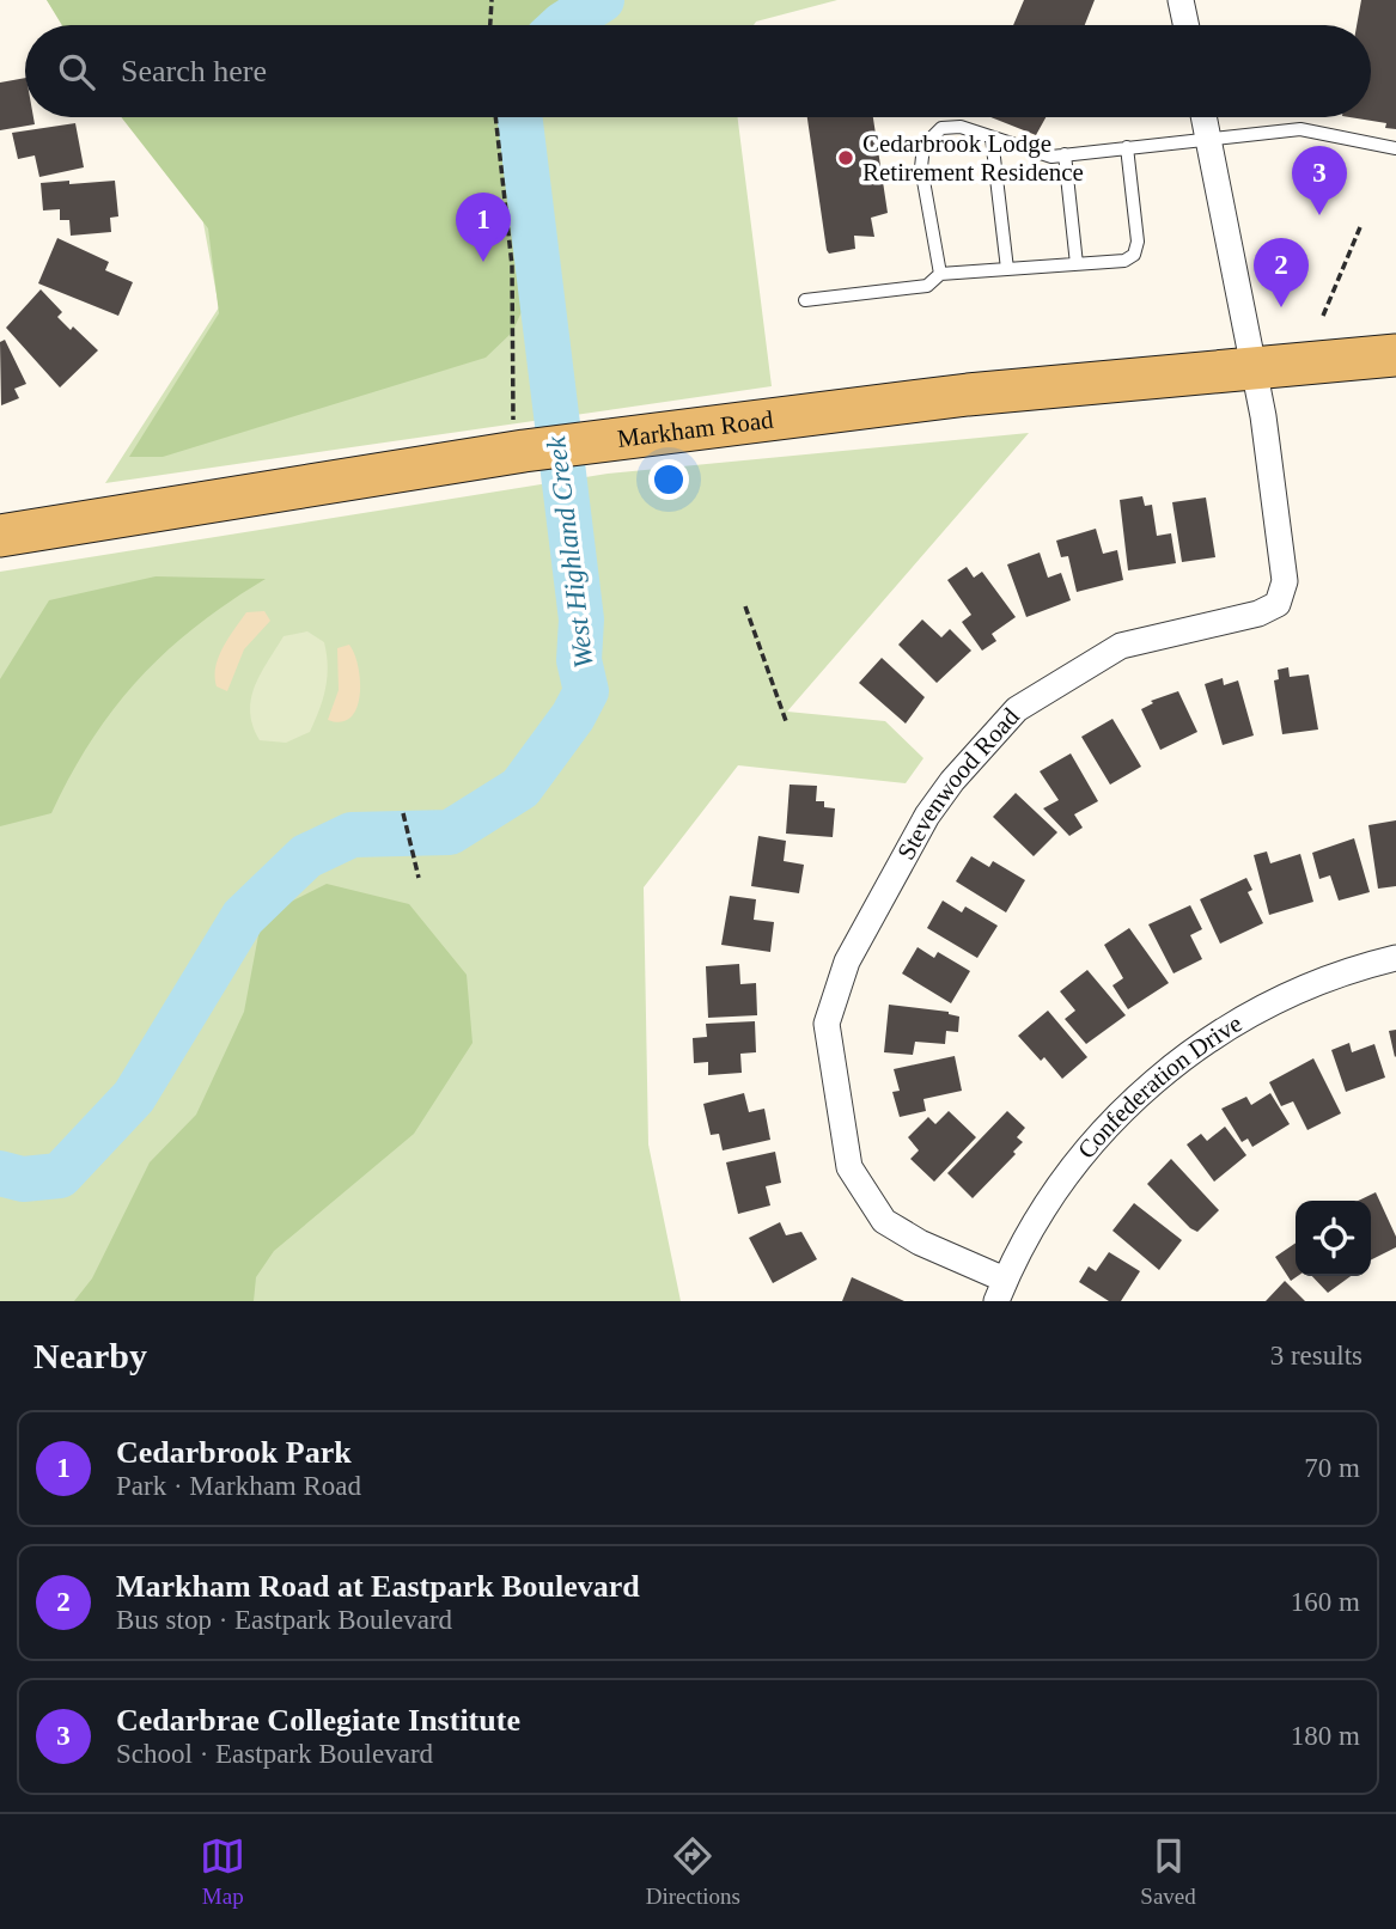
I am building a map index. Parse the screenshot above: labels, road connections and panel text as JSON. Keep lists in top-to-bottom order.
{
  "streets": {
    "main road": ["Markham Road"],
    "street": ["Stevenwood Road", "Confederation Drive"]
  },
  "crossings": [
    ["Markham Road", "Stevenwood Road"],
    ["Stevenwood Road", "Confederation Drive"]
  ],
  "water": ["West Highland Creek"],
  "places": ["Cedarbrook Lodge Retirement Residence"],
  "page": {
    "search": "Search here",
    "pins": ["3", "1", "2"],
    "heading": ["Nearby", "3 results"],
    "list": [
      {
        "mark": "1",
        "name": "Cedarbrook Park",
        "note": "Park · Markham Road",
        "value": "70 m"
      },
      {
        "mark": "2",
        "name": "Markham Road at Eastpark Boulevard",
        "note": "Bus stop · Eastpark Boulevard",
        "value": "160 m"
      },
      {
        "mark": "3",
        "name": "Cedarbrae Collegiate Institute",
        "note": "School · Eastpark Boulevard",
        "value": "180 m"
      }
    ],
    "nav": ["Map", "Directions", "Saved"]
  }
}
